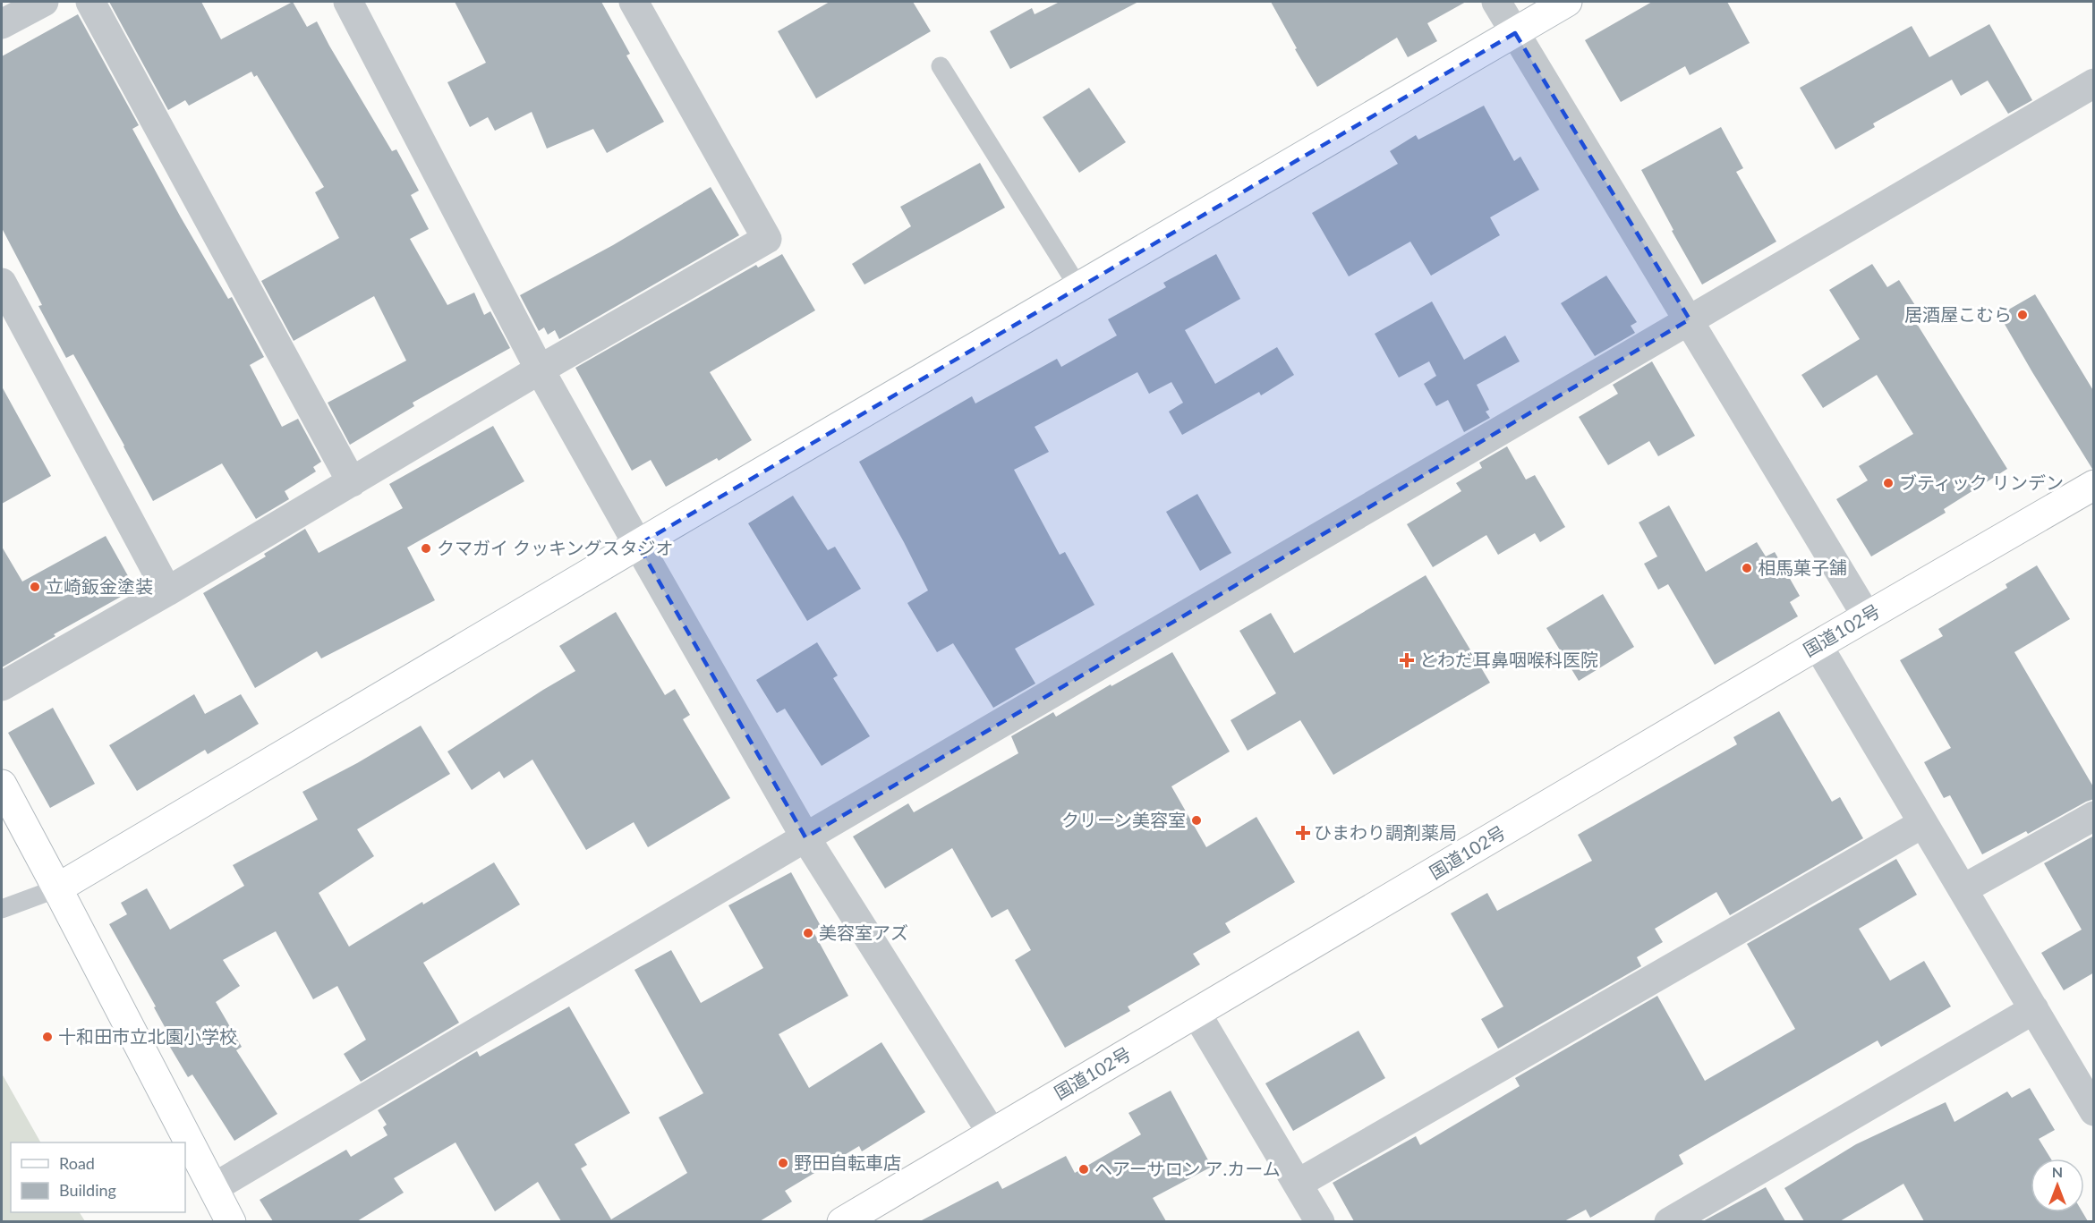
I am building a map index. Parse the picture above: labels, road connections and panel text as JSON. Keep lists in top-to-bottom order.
{
  "streets": {
    "main road": ["国道102号"]
  },
  "places": {
    "other": [
      "居酒屋こむら",
      "ブティック リンデン",
      "クマガイ クッキングスタジオ",
      "相馬菓子舗",
      "立崎鈑金塗装",
      "クリーン美容室",
      "美容室アズ",
      "十和田市立北園小学校",
      "野田自転車店",
      "ヘアーサロン ア.カーム"
    ],
    "health": ["とわだ耳鼻咽喉科医院", "ひまわり調剤薬局"]
  },
  "legend": ["Road", "Building"],
  "north": "top"
}
